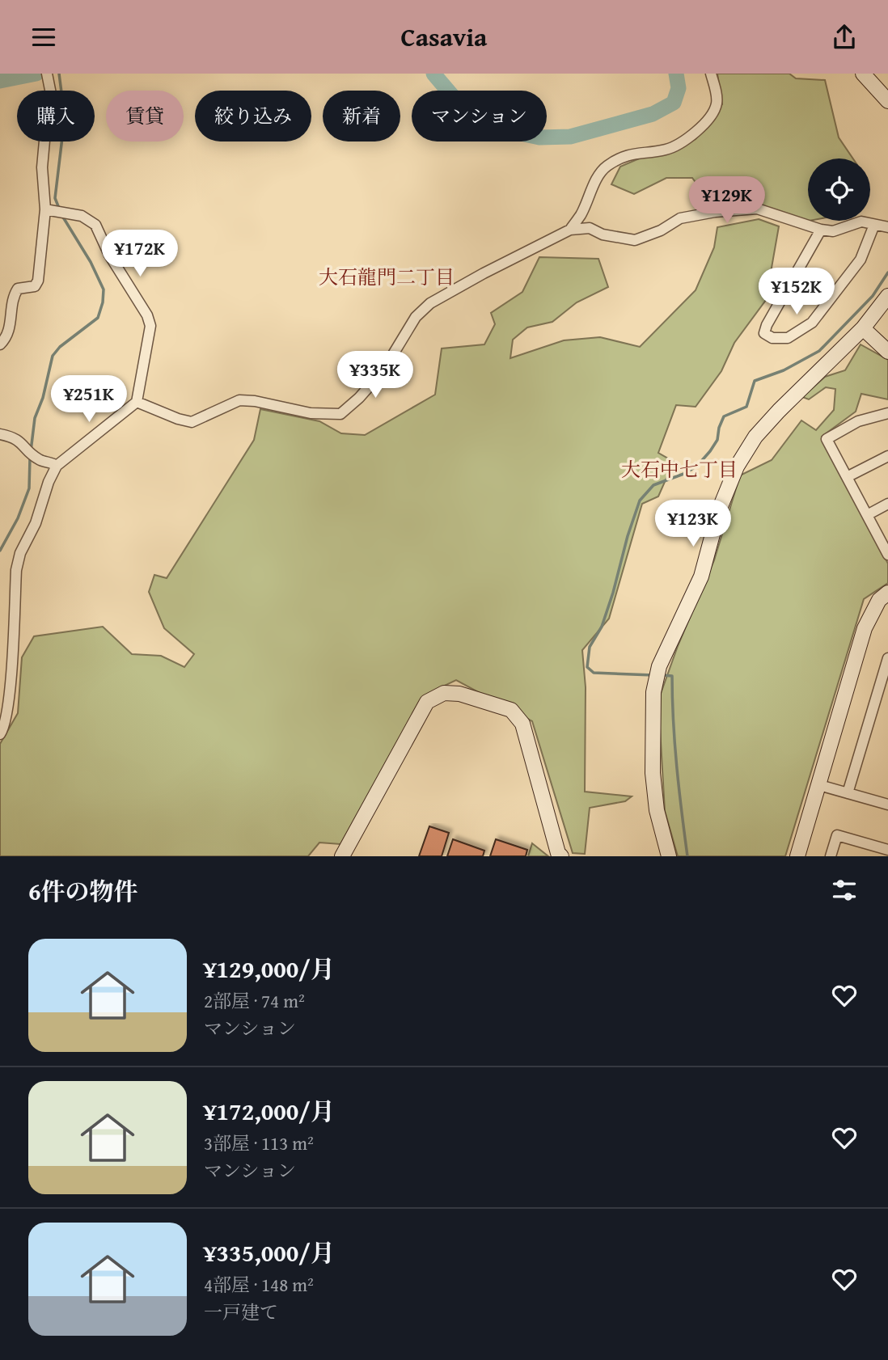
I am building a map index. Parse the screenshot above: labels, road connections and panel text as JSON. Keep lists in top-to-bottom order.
{
  "districts": ["大石龍門二丁目", "大石中七丁目"],
  "page": {
    "header": "Casavia",
    "chip": [
      "購入",
      "賃貸",
      "絞り込み",
      "新着",
      "マンション"
    ],
    "price": [
      "¥129K",
      "¥172K",
      "¥152K",
      "¥335K",
      "¥251K",
      "¥123K"
    ],
    "heading": "6件の物件",
    "list": [
      {
        "name": "¥129,000/月",
        "note": "2部屋 · 74 m² · マンション"
      },
      {
        "name": "¥172,000/月",
        "note": "3部屋 · 113 m² · マンション"
      },
      {
        "name": "¥335,000/月",
        "note": "4部屋 · 148 m² · 一戸建て"
      }
    ]
  }
}
